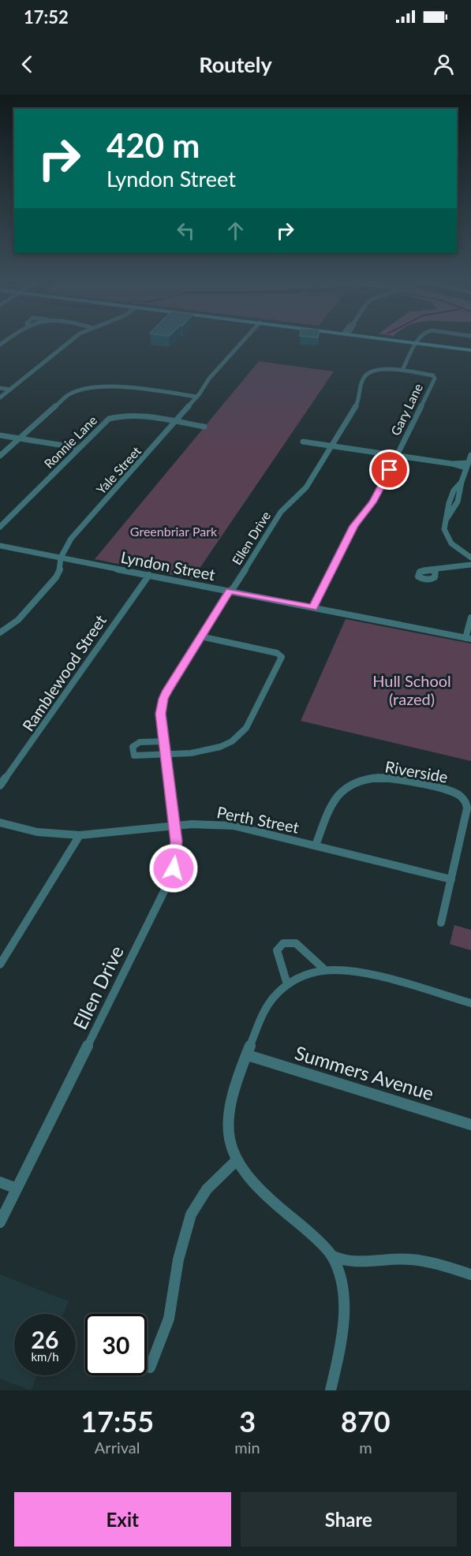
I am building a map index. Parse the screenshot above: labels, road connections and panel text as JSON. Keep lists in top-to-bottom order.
{
  "streets": {
    "street": [
      "Gary Lane",
      "Ronnie Lane",
      "Yale Street",
      "Ellen Drive",
      "Lyndon Street",
      "Ramblewood Street",
      "Riverside",
      "Perth Street",
      "Summers Avenue"
    ]
  },
  "crossings": [
    ["Gary Lane", "Ellen Drive"],
    ["Gary Lane", "Lyndon Street"],
    ["Ronnie Lane", "Yale Street"],
    ["Yale Street", "Lyndon Street"],
    ["Ellen Drive", "Lyndon Street"],
    ["Ellen Drive", "Perth Street"],
    ["Lyndon Street", "Ramblewood Street"],
    ["Riverside", "Perth Street"]
  ],
  "parks": ["Greenbriar Park", "Hull School (razed)"],
  "page": {
    "status": "17:52",
    "header": "Routely",
    "turn": ["420 m", "Lyndon Street"],
    "speed": "26 km/h",
    "limit": "30",
    "eta": [
      "17:55",
      "Arrival",
      "3",
      "min",
      "870",
      "m"
    ],
    "buttons": ["Exit", "Share"]
  }
}
